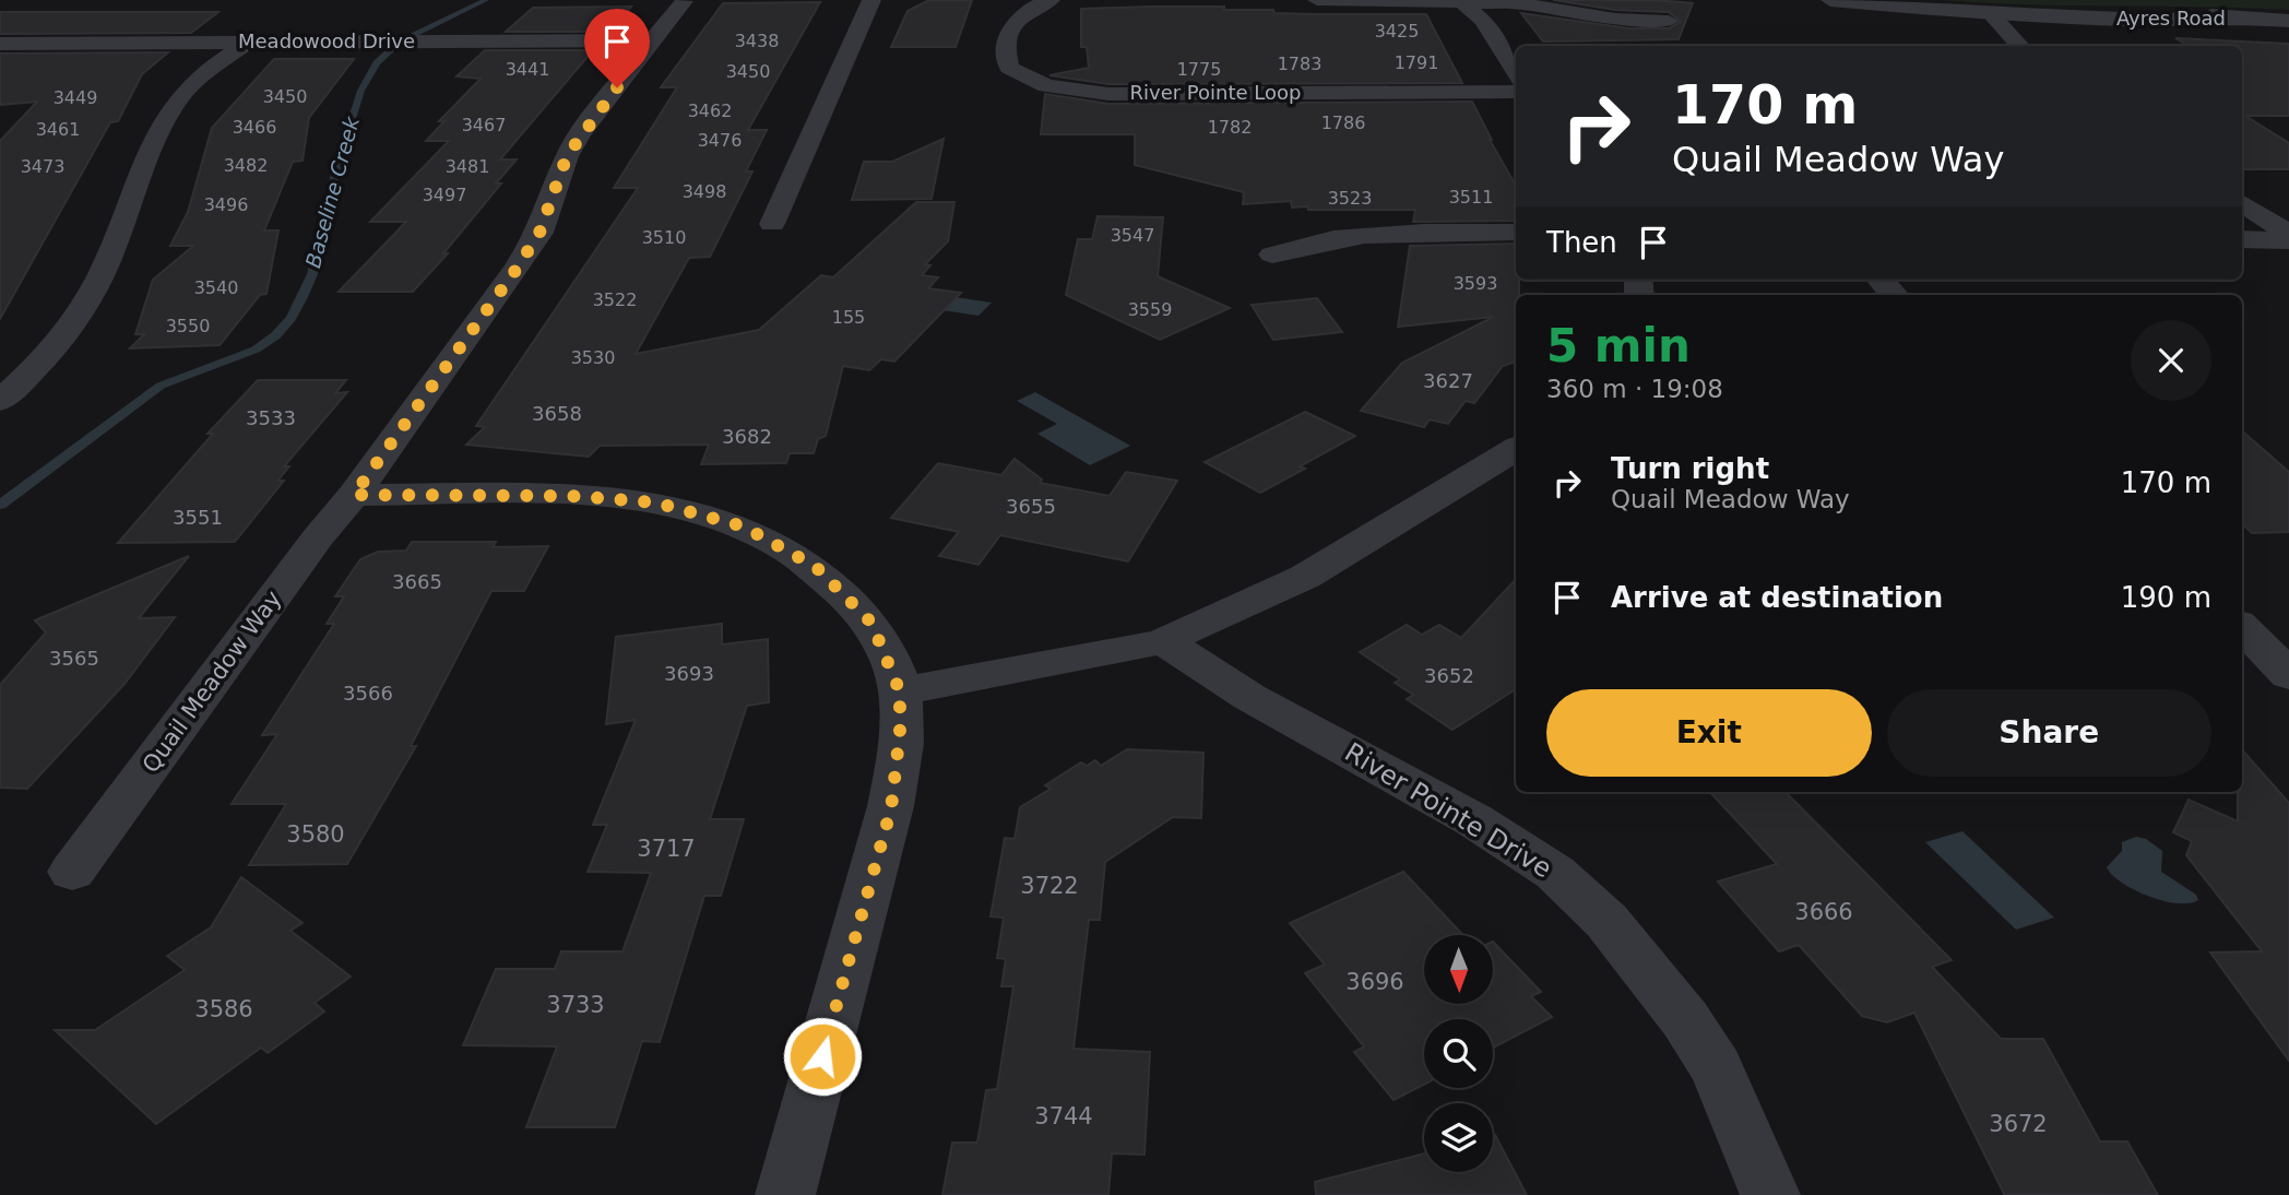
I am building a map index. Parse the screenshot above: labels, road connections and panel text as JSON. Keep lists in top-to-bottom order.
{
  "streets": {
    "street": [
      "Ayres Road",
      "Meadowood Drive",
      "River Pointe Loop",
      "Quail Meadow Way",
      "River Pointe Drive"
    ]
  },
  "crossings": [
    ["Meadowood Drive", "Quail Meadow Way"]
  ],
  "water": ["Baseline Creek"],
  "house_numbers": [
    "3425",
    "3438",
    "1791",
    "1783",
    "3441",
    "1775",
    "3450",
    "3450",
    "3449",
    "3462",
    "1786",
    "3467",
    "3466",
    "1782",
    "3461",
    "3476",
    "3482",
    "3473",
    "3481",
    "3498",
    "3497",
    "3511",
    "3523",
    "3496",
    "3547",
    "3510",
    "3593",
    "3540",
    "3522",
    "3559",
    "155",
    "3550",
    "3530",
    "3627",
    "3658",
    "3533",
    "3682",
    "3655",
    "3551",
    "3665",
    "3565",
    "3693",
    "3652",
    "3566",
    "3580",
    "3717",
    "3722",
    "3666",
    "3696",
    "3733",
    "3586",
    "3744",
    "3672"
  ],
  "north": "bottom",
  "page": {
    "turn": ["170 m", "Quail Meadow Way"],
    "then": "Then",
    "heading": ["5 min", "360 m · 19:08"],
    "list": [
      {
        "name": "Turn right",
        "note": "Quail Meadow Way",
        "value": "170 m"
      },
      {
        "name": "Arrive at destination",
        "value": "190 m"
      }
    ],
    "buttons": ["Exit", "Share"]
  }
}
